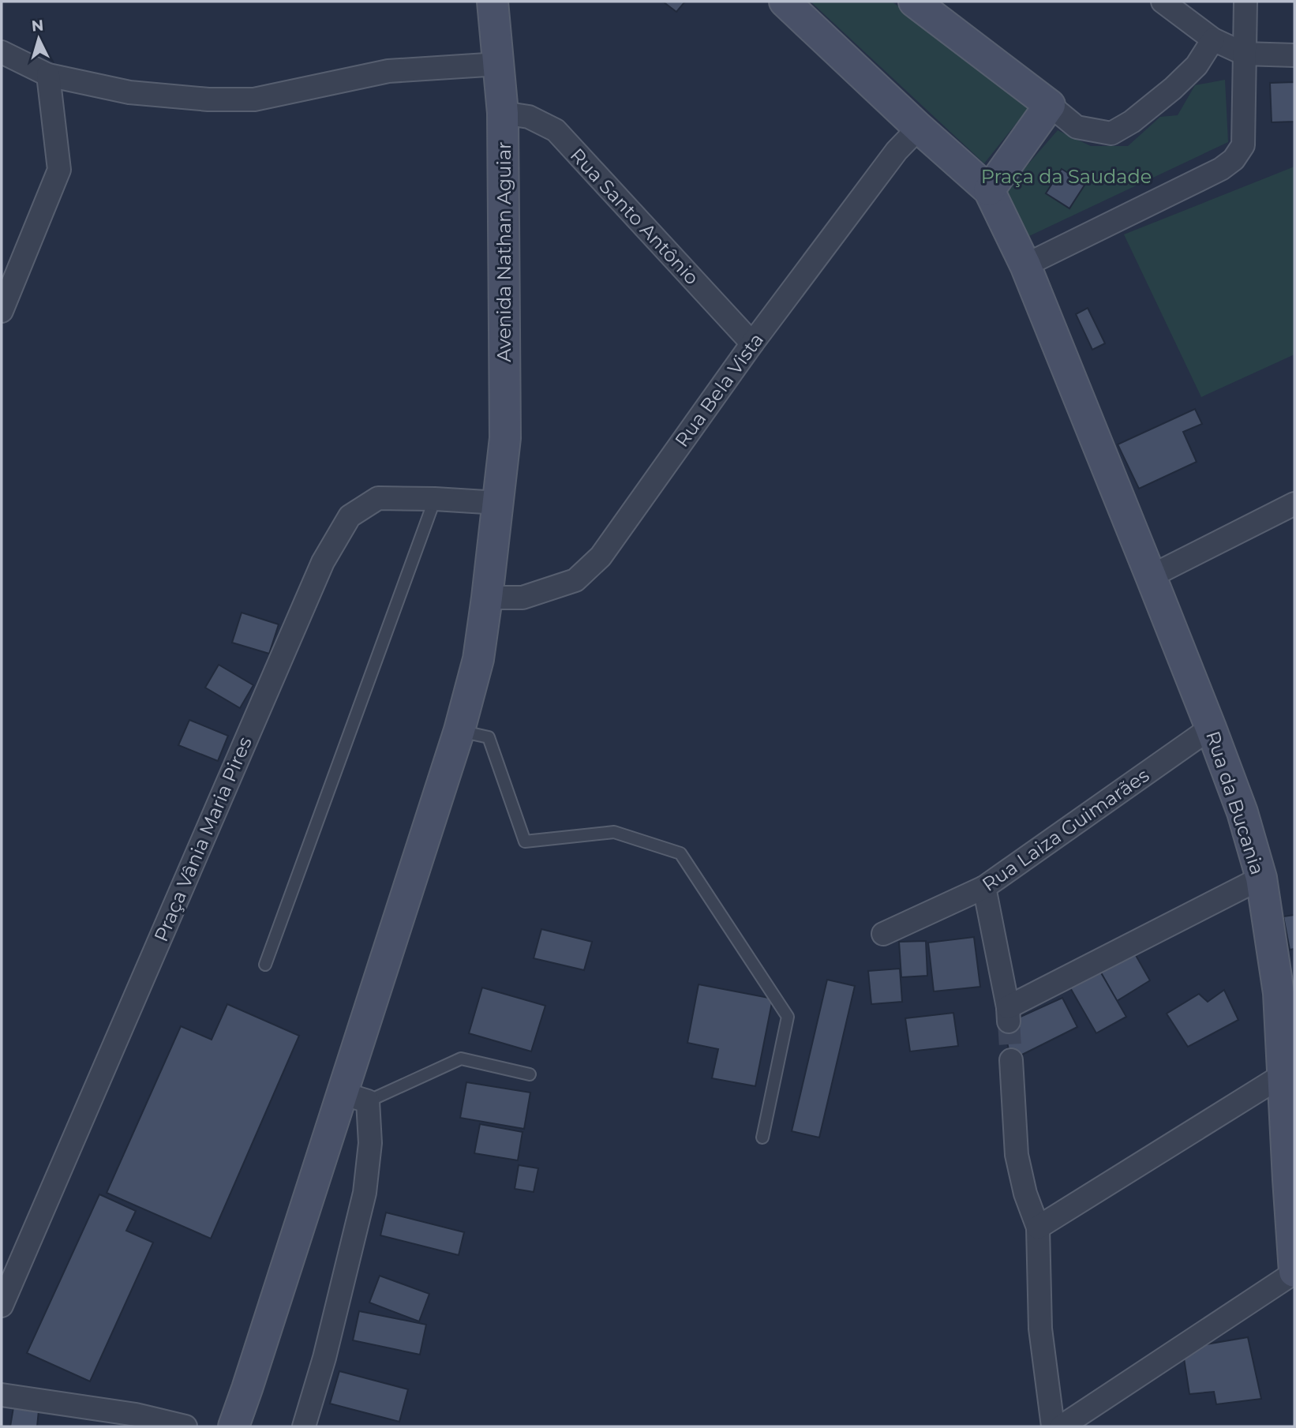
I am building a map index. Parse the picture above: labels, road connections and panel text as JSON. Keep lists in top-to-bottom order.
{
  "streets": {
    "main road": ["Avenida Nathan Aguiar", "Rua da Bucania"],
    "street": [
      "Rua Santo Antônio",
      "Rua Bela Vista",
      "Rua Laiza Guimarães",
      "Praça Vânia Maria Pires"
    ]
  },
  "crossings": [
    ["Rua Santo Antônio", "Avenida Nathan Aguiar"],
    ["Rua Santo Antônio", "Rua Bela Vista"],
    ["Avenida Nathan Aguiar", "Rua Bela Vista"],
    ["Avenida Nathan Aguiar", "Praça Vânia Maria Pires"],
    ["Rua da Bucania", "Rua Laiza Guimarães"]
  ],
  "parks": ["Praça da Saudade"],
  "north": "top"
}
